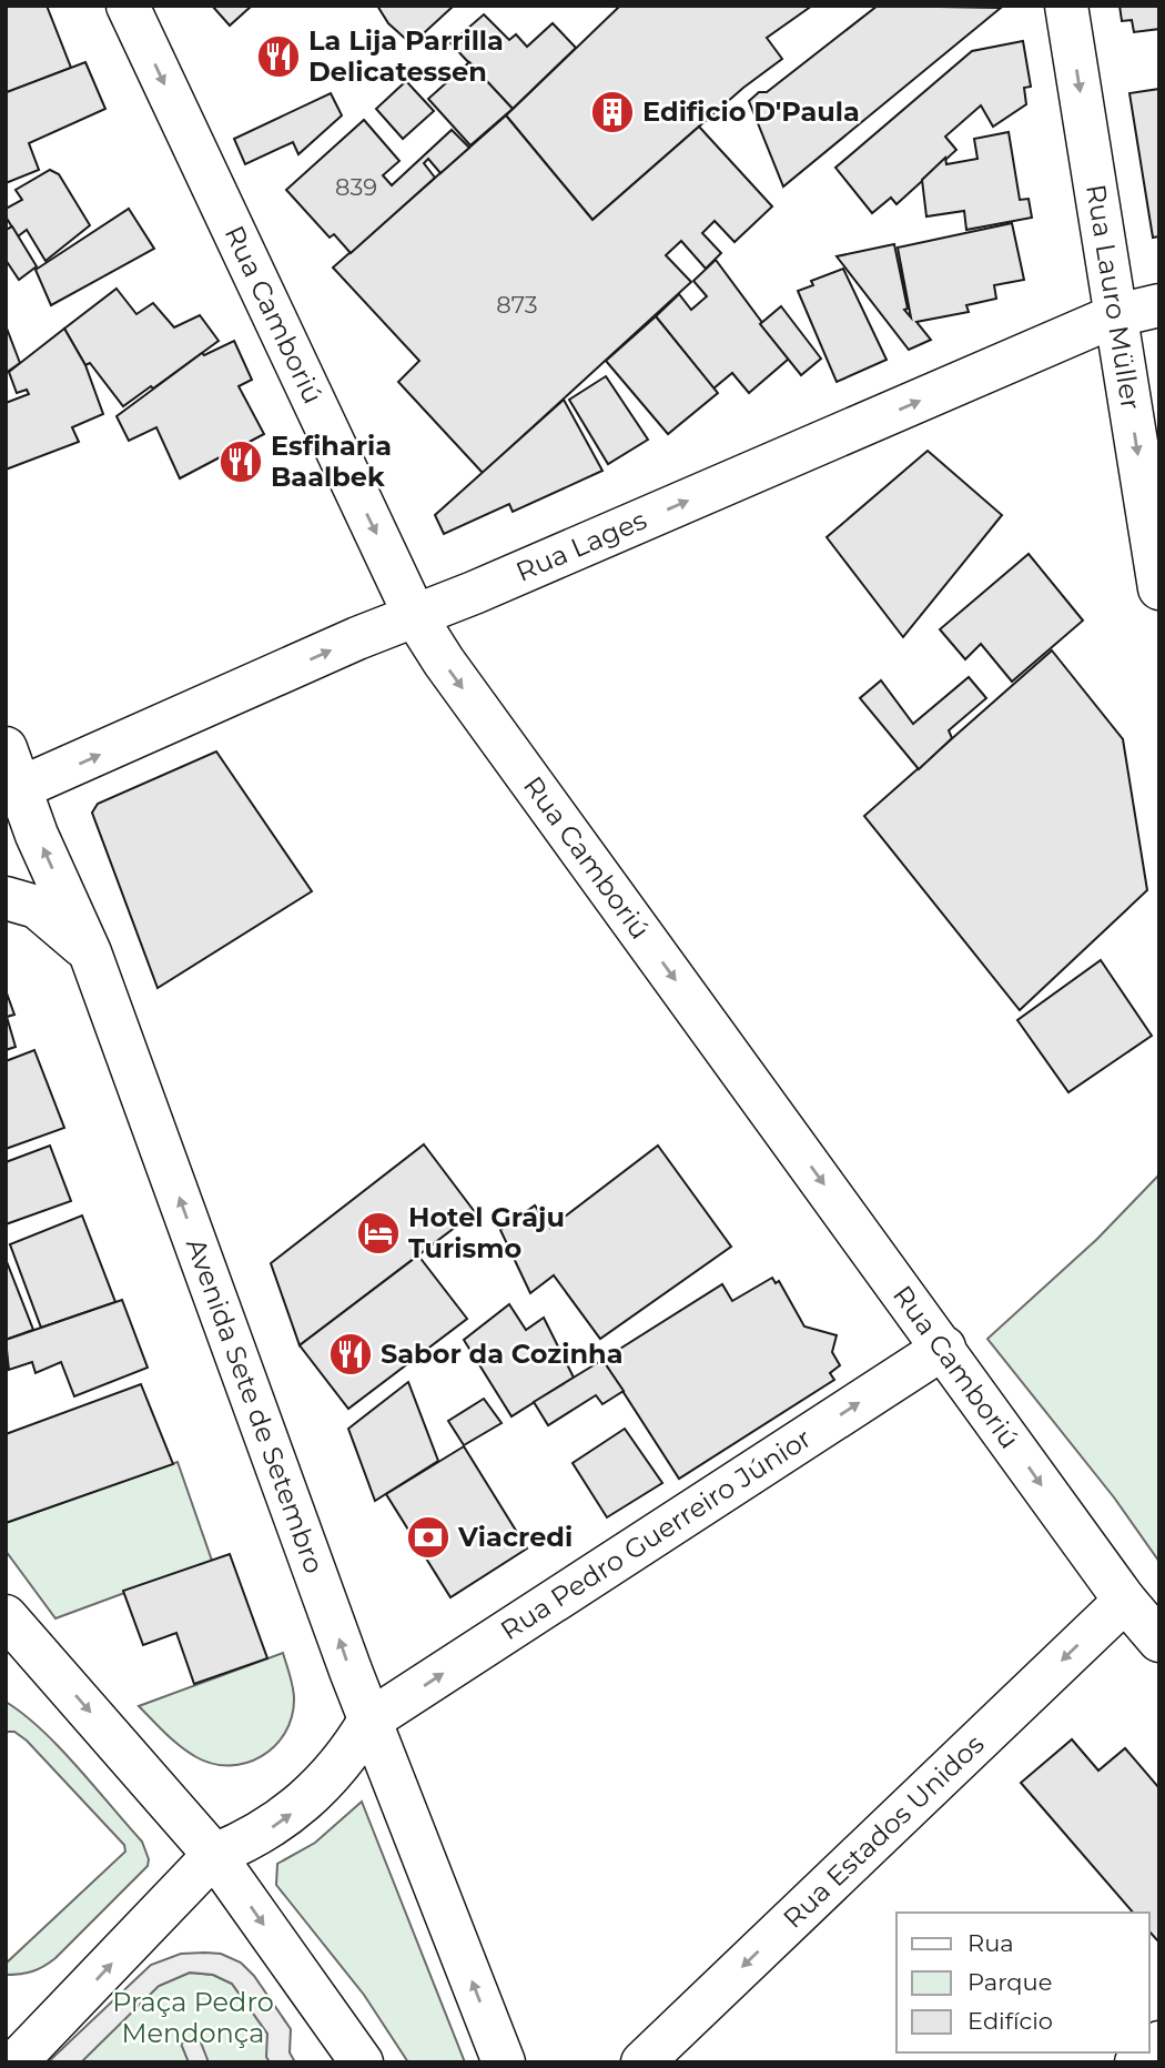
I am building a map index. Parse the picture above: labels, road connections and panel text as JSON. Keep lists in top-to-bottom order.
{
  "streets": {
    "street": [
      "Rua Lauro Müller",
      "Rua Camboriú",
      "Rua Lages",
      "Avenida Sete de Setembro",
      "Rua Pedro Guerreiro Júnior",
      "Rua Estados Unidos"
    ]
  },
  "crossings": [
    ["Rua Lauro Müller", "Rua Lages"],
    ["Rua Camboriú", "Rua Lages"],
    ["Rua Camboriú", "Rua Pedro Guerreiro Júnior"],
    ["Rua Camboriú", "Rua Estados Unidos"],
    ["Rua Lages", "Avenida Sete de Setembro"],
    ["Avenida Sete de Setembro", "Rua Pedro Guerreiro Júnior"]
  ],
  "one_way": [
    "Rua Lauro Müller",
    "Rua Camboriú",
    "Rua Lages",
    "Rua Pedro Guerreiro Júnior",
    "Rua Estados Unidos"
  ],
  "parks": ["Praça Pedro Mendonça"],
  "places": {
    "restaurant": ["La Lija Parrilla Delicatessen", "Esfiharia Baalbek", "Sabor da Cozinha"],
    "building": ["Edificio D'Paula"],
    "hotel": ["Hotel Graju Turismo"],
    "bank": ["Viacredi"]
  },
  "house_numbers": ["839", "873"],
  "legend": ["Rua", "Parque", "Edifício"]
}
